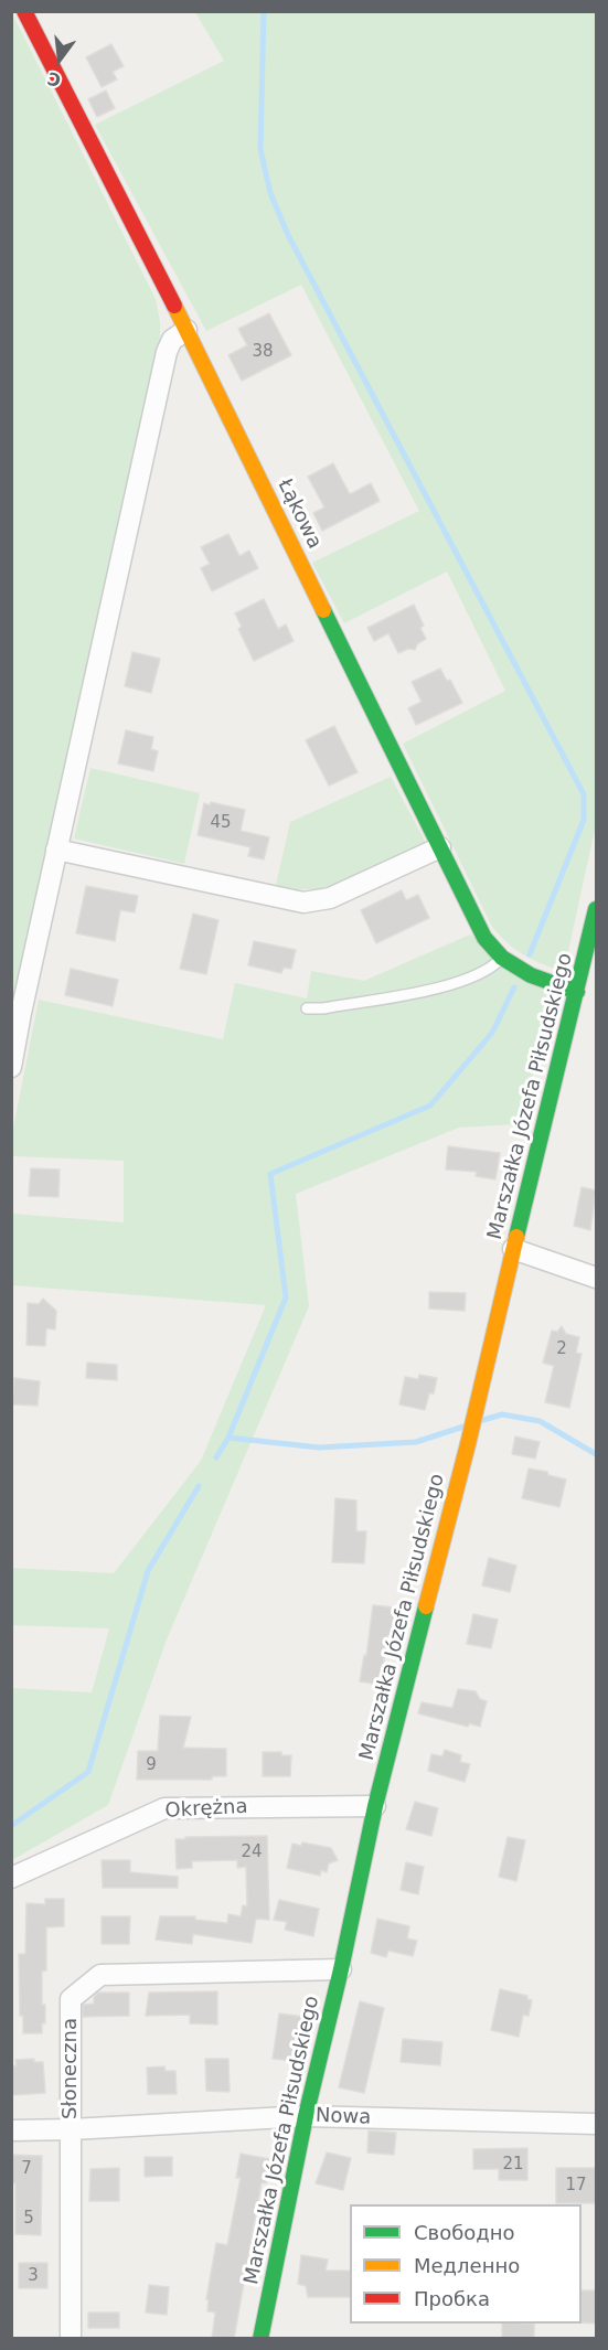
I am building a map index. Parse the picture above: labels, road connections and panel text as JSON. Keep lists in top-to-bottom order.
{
  "streets": {
    "street": [
      "Łąkowa",
      "Marszałka Józefa Piłsudskiego",
      "Okrężna",
      "Słoneczna",
      "Nowa"
    ]
  },
  "crossings": [
    ["Łąkowa", "Marszałka Józefa Piłsudskiego"],
    ["Marszałka Józefa Piłsudskiego", "Okrężna"],
    ["Marszałka Józefa Piłsudskiego", "Słoneczna"],
    ["Marszałka Józefa Piłsudskiego", "Nowa"],
    ["Słoneczna", "Nowa"]
  ],
  "house_numbers": [
    "38",
    "45",
    "2",
    "9",
    "24",
    "21",
    "7",
    "17",
    "5",
    "3"
  ],
  "legend": ["Свободно", "Медленно", "Пробка"],
  "north": "bottom"
}
